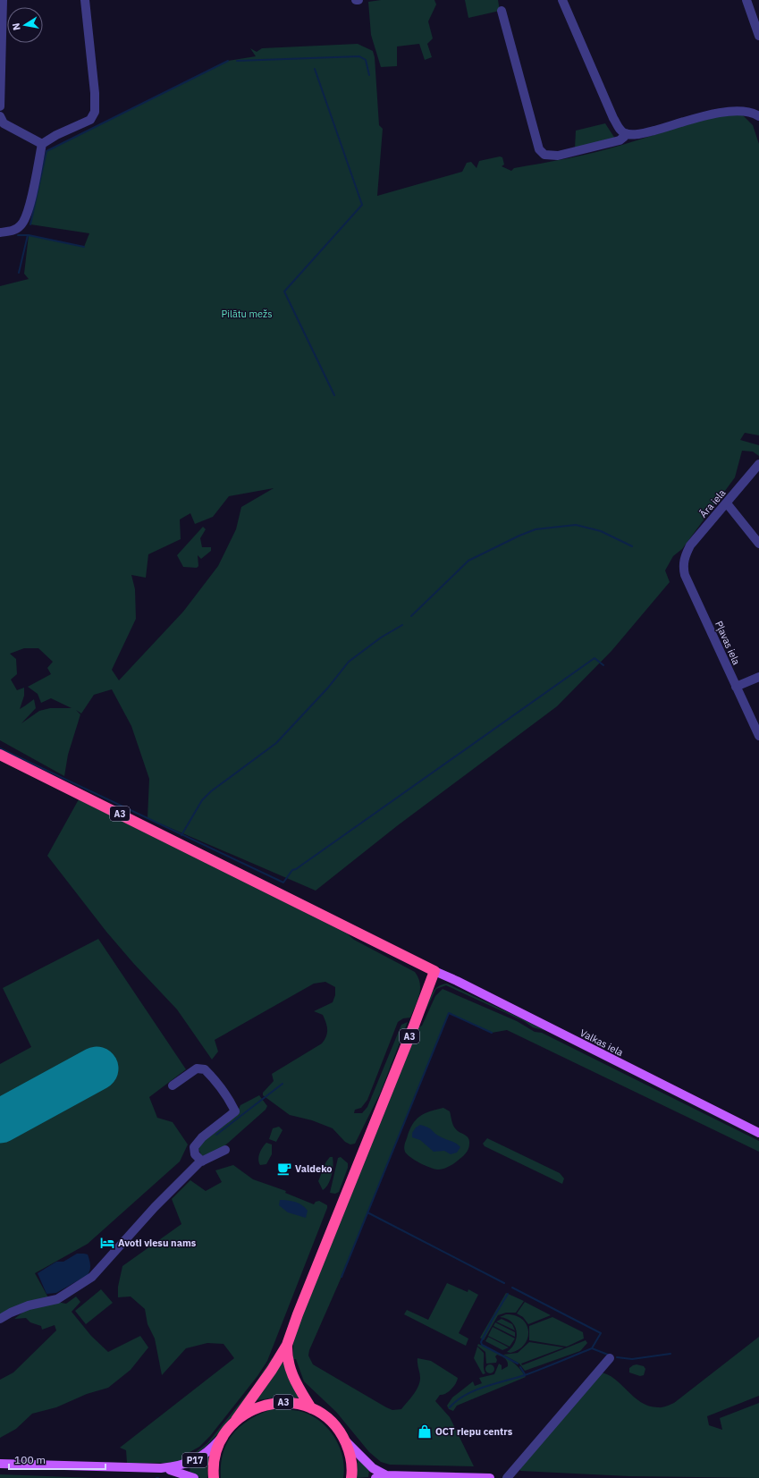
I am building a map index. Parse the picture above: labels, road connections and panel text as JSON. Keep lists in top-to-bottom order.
{
  "streets": {
    "highway": ["A3"],
    "main road": ["Valkas iela", "P17"],
    "street": ["Āra iela", "Pļavas iela"]
  },
  "crossings": [
    ["Āra iela", "Pļavas iela"],
    ["A3", "Valkas iela"],
    ["A3", "P17"]
  ],
  "parks": ["Pilātu mežs"],
  "places": {
    "cafe": ["Valdeko"],
    "hotel": ["Avoti viesu nams"],
    "shop": ["OCT riepu centrs"]
  },
  "scale_bar": "100 m",
  "north": "left"
}
